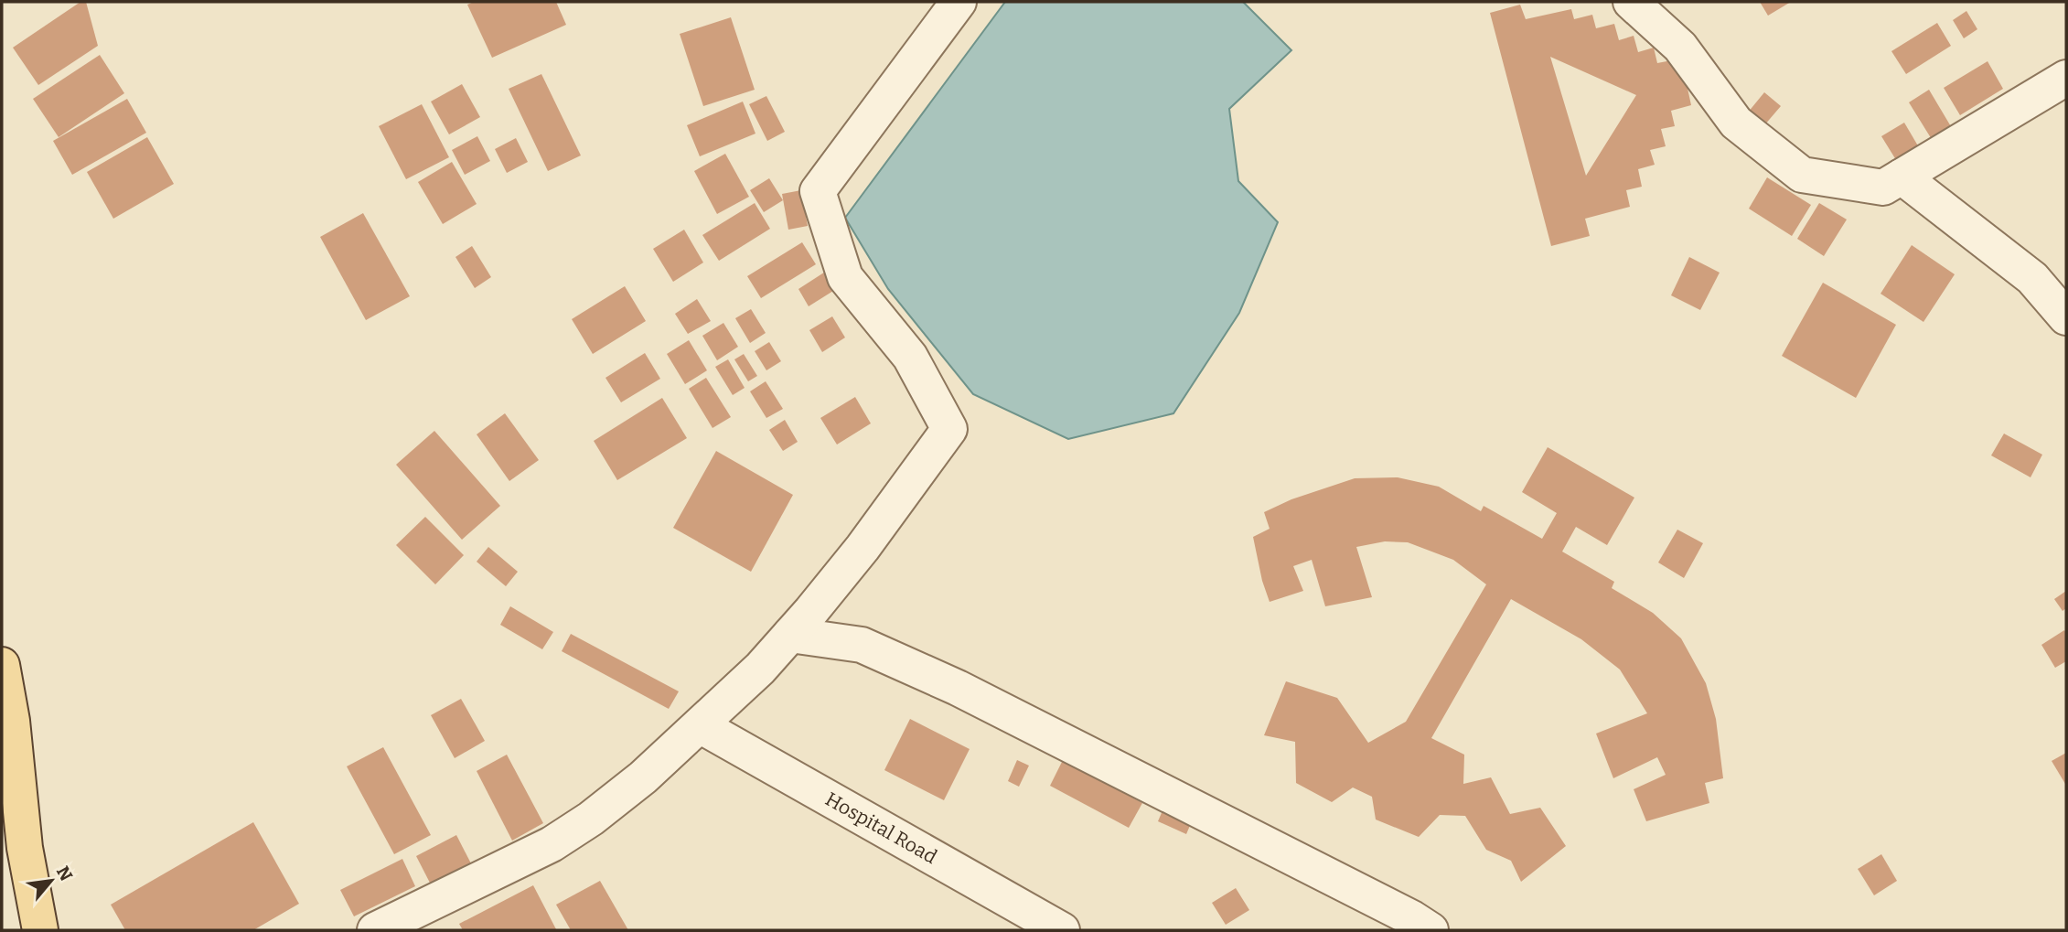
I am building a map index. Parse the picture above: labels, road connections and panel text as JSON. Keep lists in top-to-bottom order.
{
  "streets": {
    "street": ["Hospital Road"]
  },
  "north": "top right"
}
